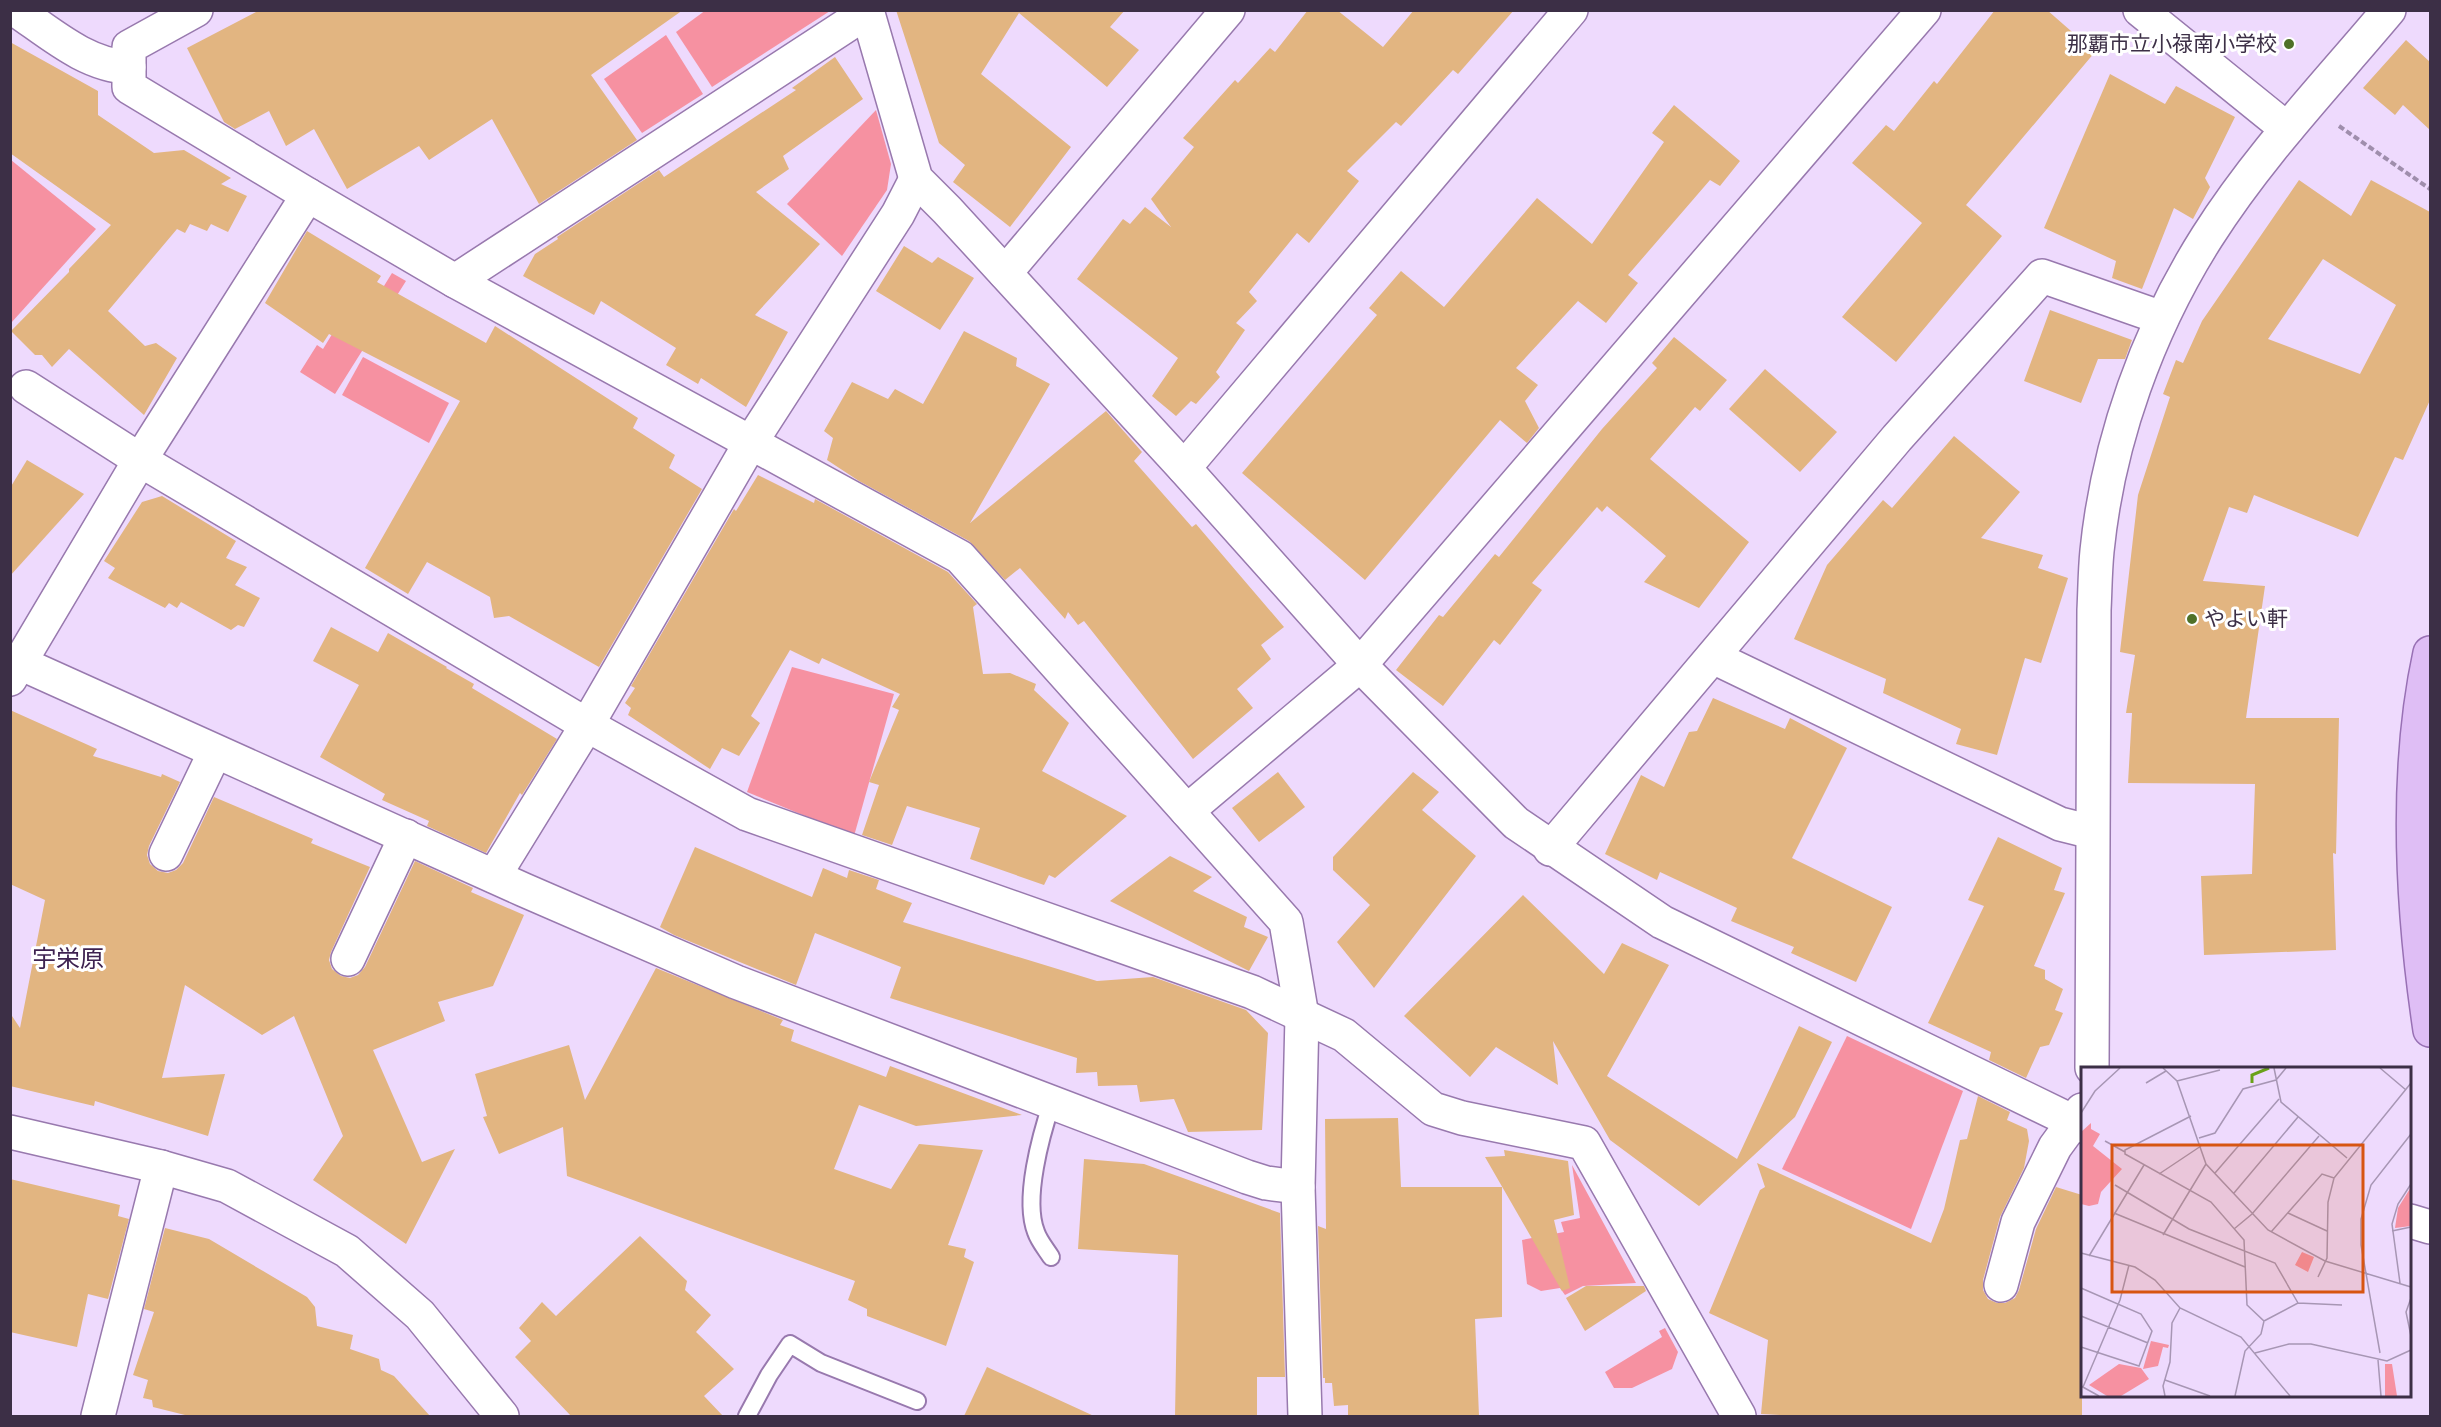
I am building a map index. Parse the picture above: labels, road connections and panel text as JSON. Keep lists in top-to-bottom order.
{
  "districts": ["宇栄原"],
  "places": ["那覇市立小禄南小学校", "やよい軒"]
}
